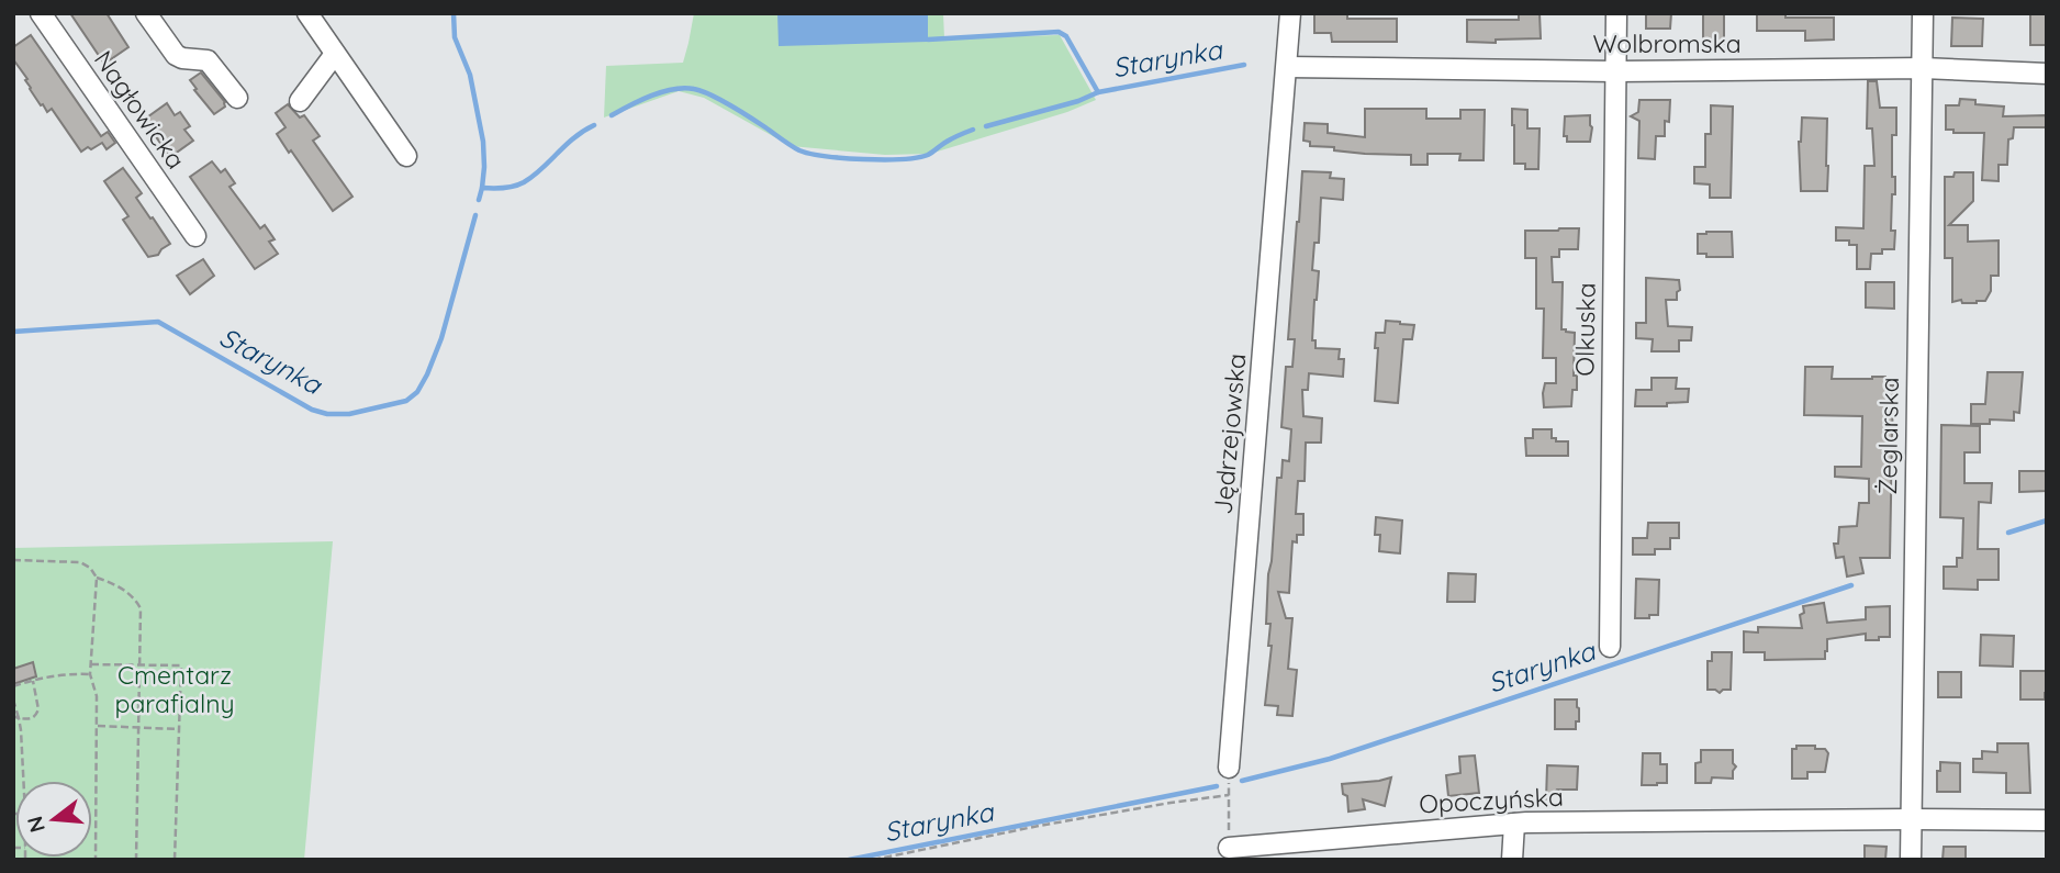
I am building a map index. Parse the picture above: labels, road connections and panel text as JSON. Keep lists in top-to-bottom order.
{
  "streets": {
    "street": [
      "Wolbromska",
      "Nagłowicka",
      "Olkuska",
      "Jędrzejowska",
      "Żeglarska",
      "Opoczyńska"
    ]
  },
  "crossings": [
    ["Wolbromska", "Olkuska"],
    ["Wolbromska", "Jędrzejowska"],
    ["Wolbromska", "Żeglarska"],
    ["Żeglarska", "Opoczyńska"]
  ],
  "water": ["Starynka"],
  "parks": ["Cmentarz parafialny"],
  "north": "left"
}
